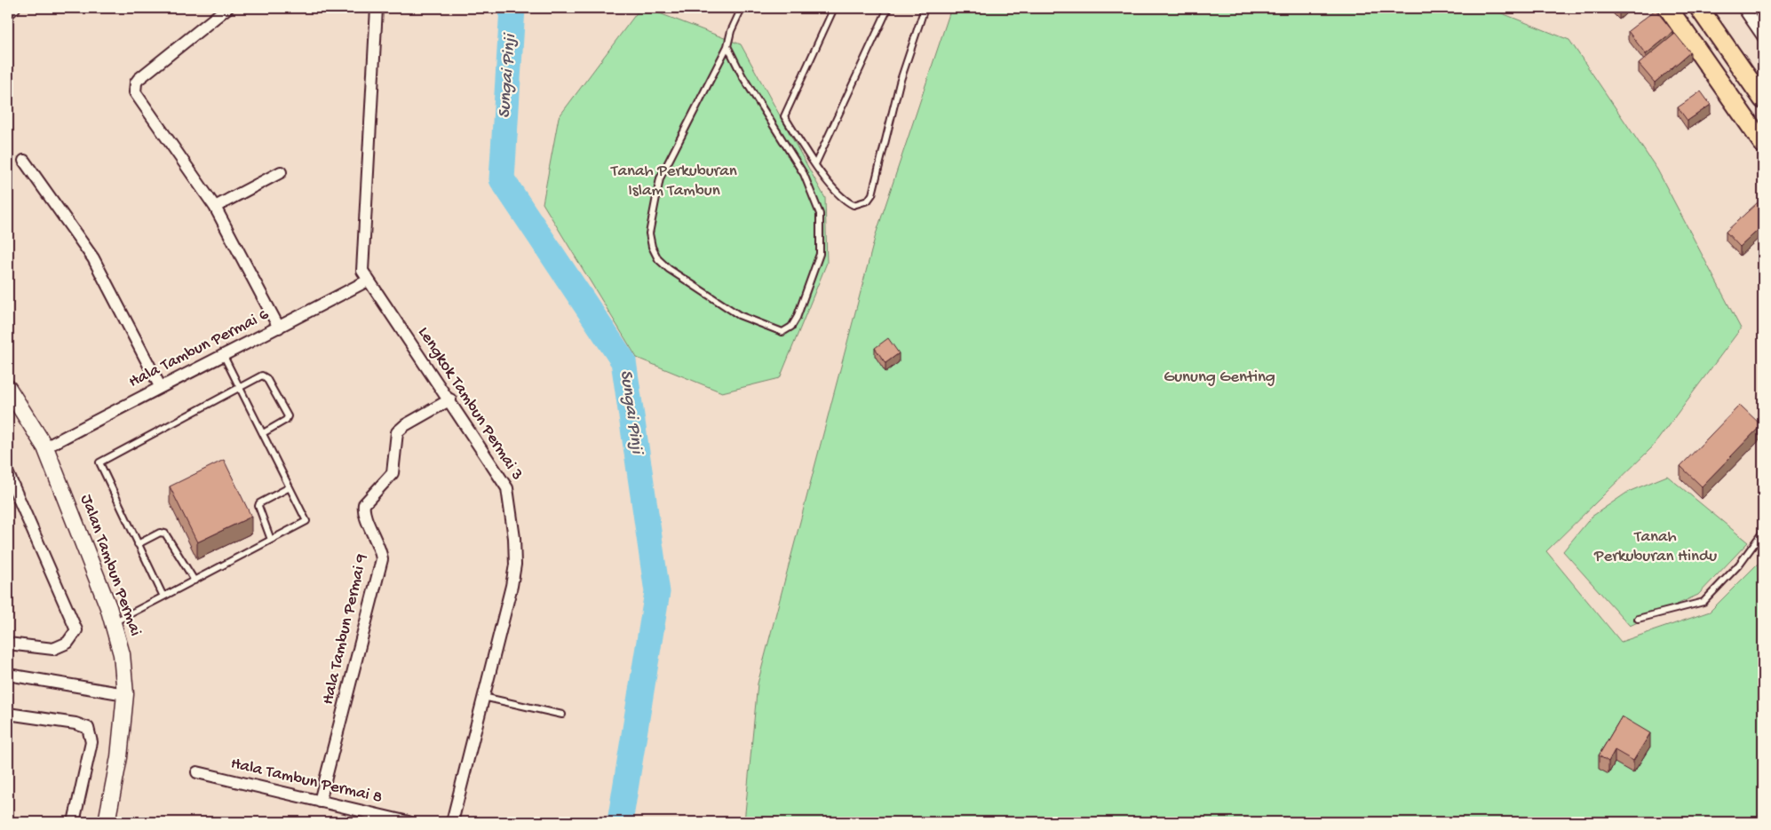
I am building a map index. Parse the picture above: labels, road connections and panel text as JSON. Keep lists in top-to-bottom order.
{
  "streets": {
    "street": [
      "Hala Tambun Permai 6",
      "Lengkok Tambun Permai 3",
      "Jalan Tambun Permai",
      "Hala Tambun Permai 9",
      "Hala Tambun Permai 8"
    ]
  },
  "crossings": [
    ["Hala Tambun Permai 6", "Lengkok Tambun Permai 3"],
    ["Hala Tambun Permai 6", "Jalan Tambun Permai"],
    ["Lengkok Tambun Permai 3", "Hala Tambun Permai 9"],
    ["Hala Tambun Permai 9", "Hala Tambun Permai 8"]
  ],
  "water": ["Sungai Pinji"],
  "parks": ["Tanah Perkuburan Islam Tambun", "Gunung Genting", "Tanah Perkuburan Hindu"]
}
